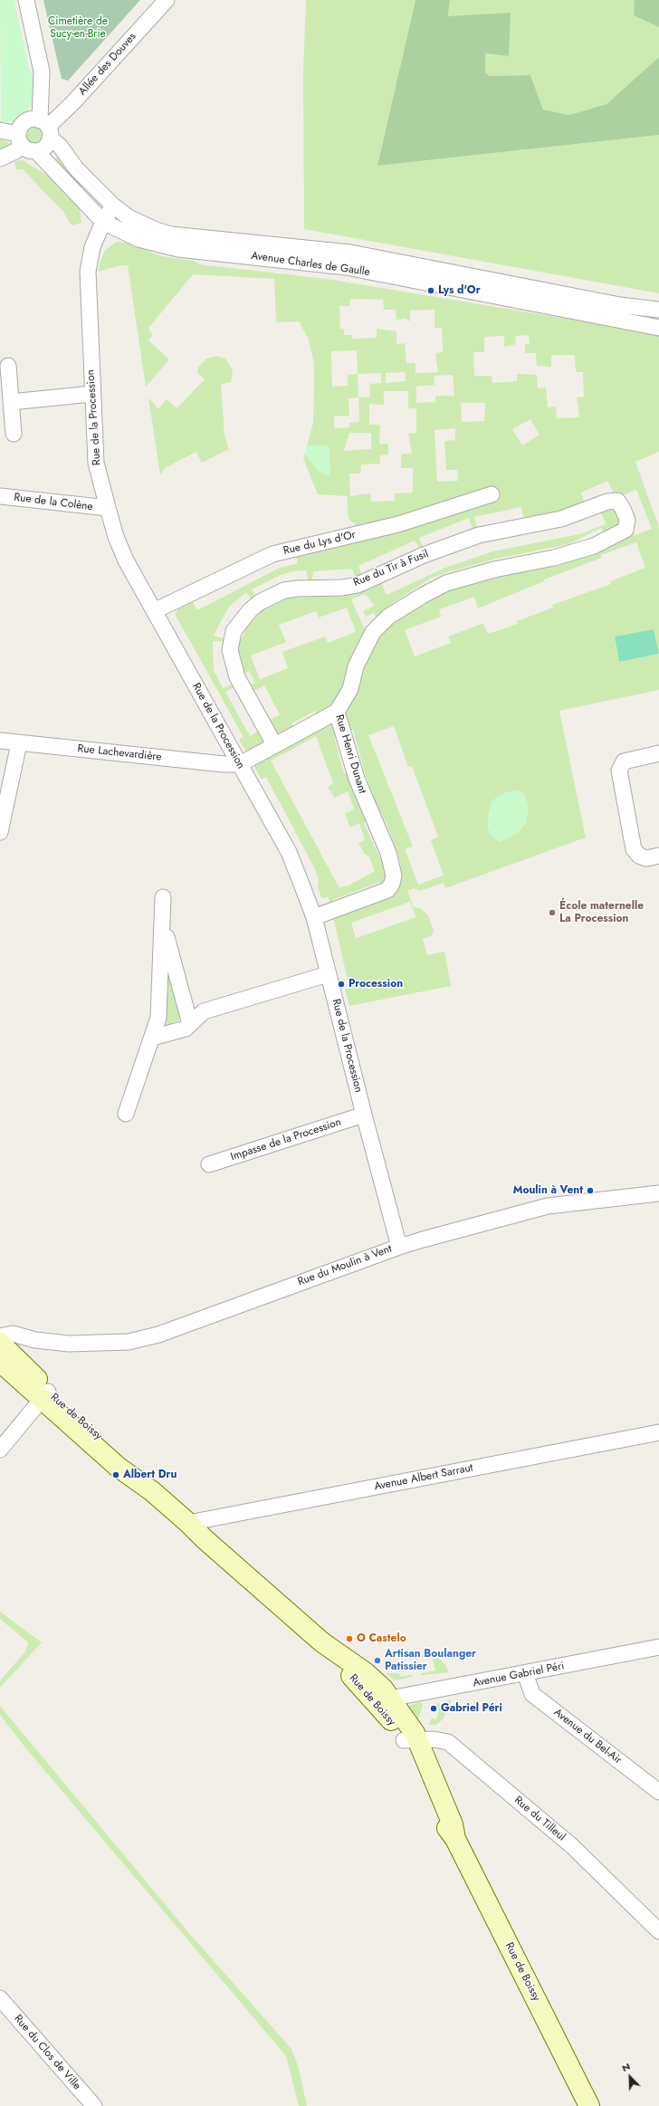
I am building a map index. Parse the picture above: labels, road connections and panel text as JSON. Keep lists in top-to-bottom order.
{
  "streets": {
    "street": [
      "Allée des Douves",
      "Avenue Charles de Gaulle",
      "Rue de la Procession",
      "Rue de la Colène",
      "Rue du Lys d'Or",
      "Rue du Tir à Fusil",
      "Rue Lachevardière",
      "Rue Henri Dunant",
      "Impasse de la Procession",
      "Rue du Moulin à Vent",
      "Rue de Boissy",
      "Avenue Albert Sarraut",
      "Avenue Gabriel Péri",
      "Avenue du Bel-Air",
      "Rue du Tilleul",
      "Rue du Clos de Ville"
    ]
  },
  "crossings": [
    ["Allée des Douves", "Avenue Charles de Gaulle"],
    ["Avenue Charles de Gaulle", "Rue de la Procession"],
    ["Rue de la Procession", "Rue de la Colène"],
    ["Rue de la Procession", "Rue du Lys d'Or"],
    ["Rue de la Procession", "Rue Lachevardière"],
    ["Rue de la Procession", "Rue Henri Dunant"],
    ["Rue de la Procession", "Impasse de la Procession"],
    ["Rue de la Procession", "Rue du Moulin à Vent"],
    ["Rue du Tir à Fusil", "Rue Henri Dunant"],
    ["Rue de Boissy", "Avenue Albert Sarraut"],
    ["Rue de Boissy", "Avenue Gabriel Péri"],
    ["Rue de Boissy", "Rue du Tilleul"],
    ["Avenue Gabriel Péri", "Avenue du Bel-Air"]
  ],
  "parks": ["Cimetière de Sucy-en-Brie"],
  "places": [
    "Lys d'Or",
    "École maternelle La Procession",
    "Procession",
    "Moulin à Vent",
    "Albert Dru",
    "O Castelo",
    "Artisan Boulanger Patissier",
    "Gabriel Péri"
  ],
  "north": "top left"
}
